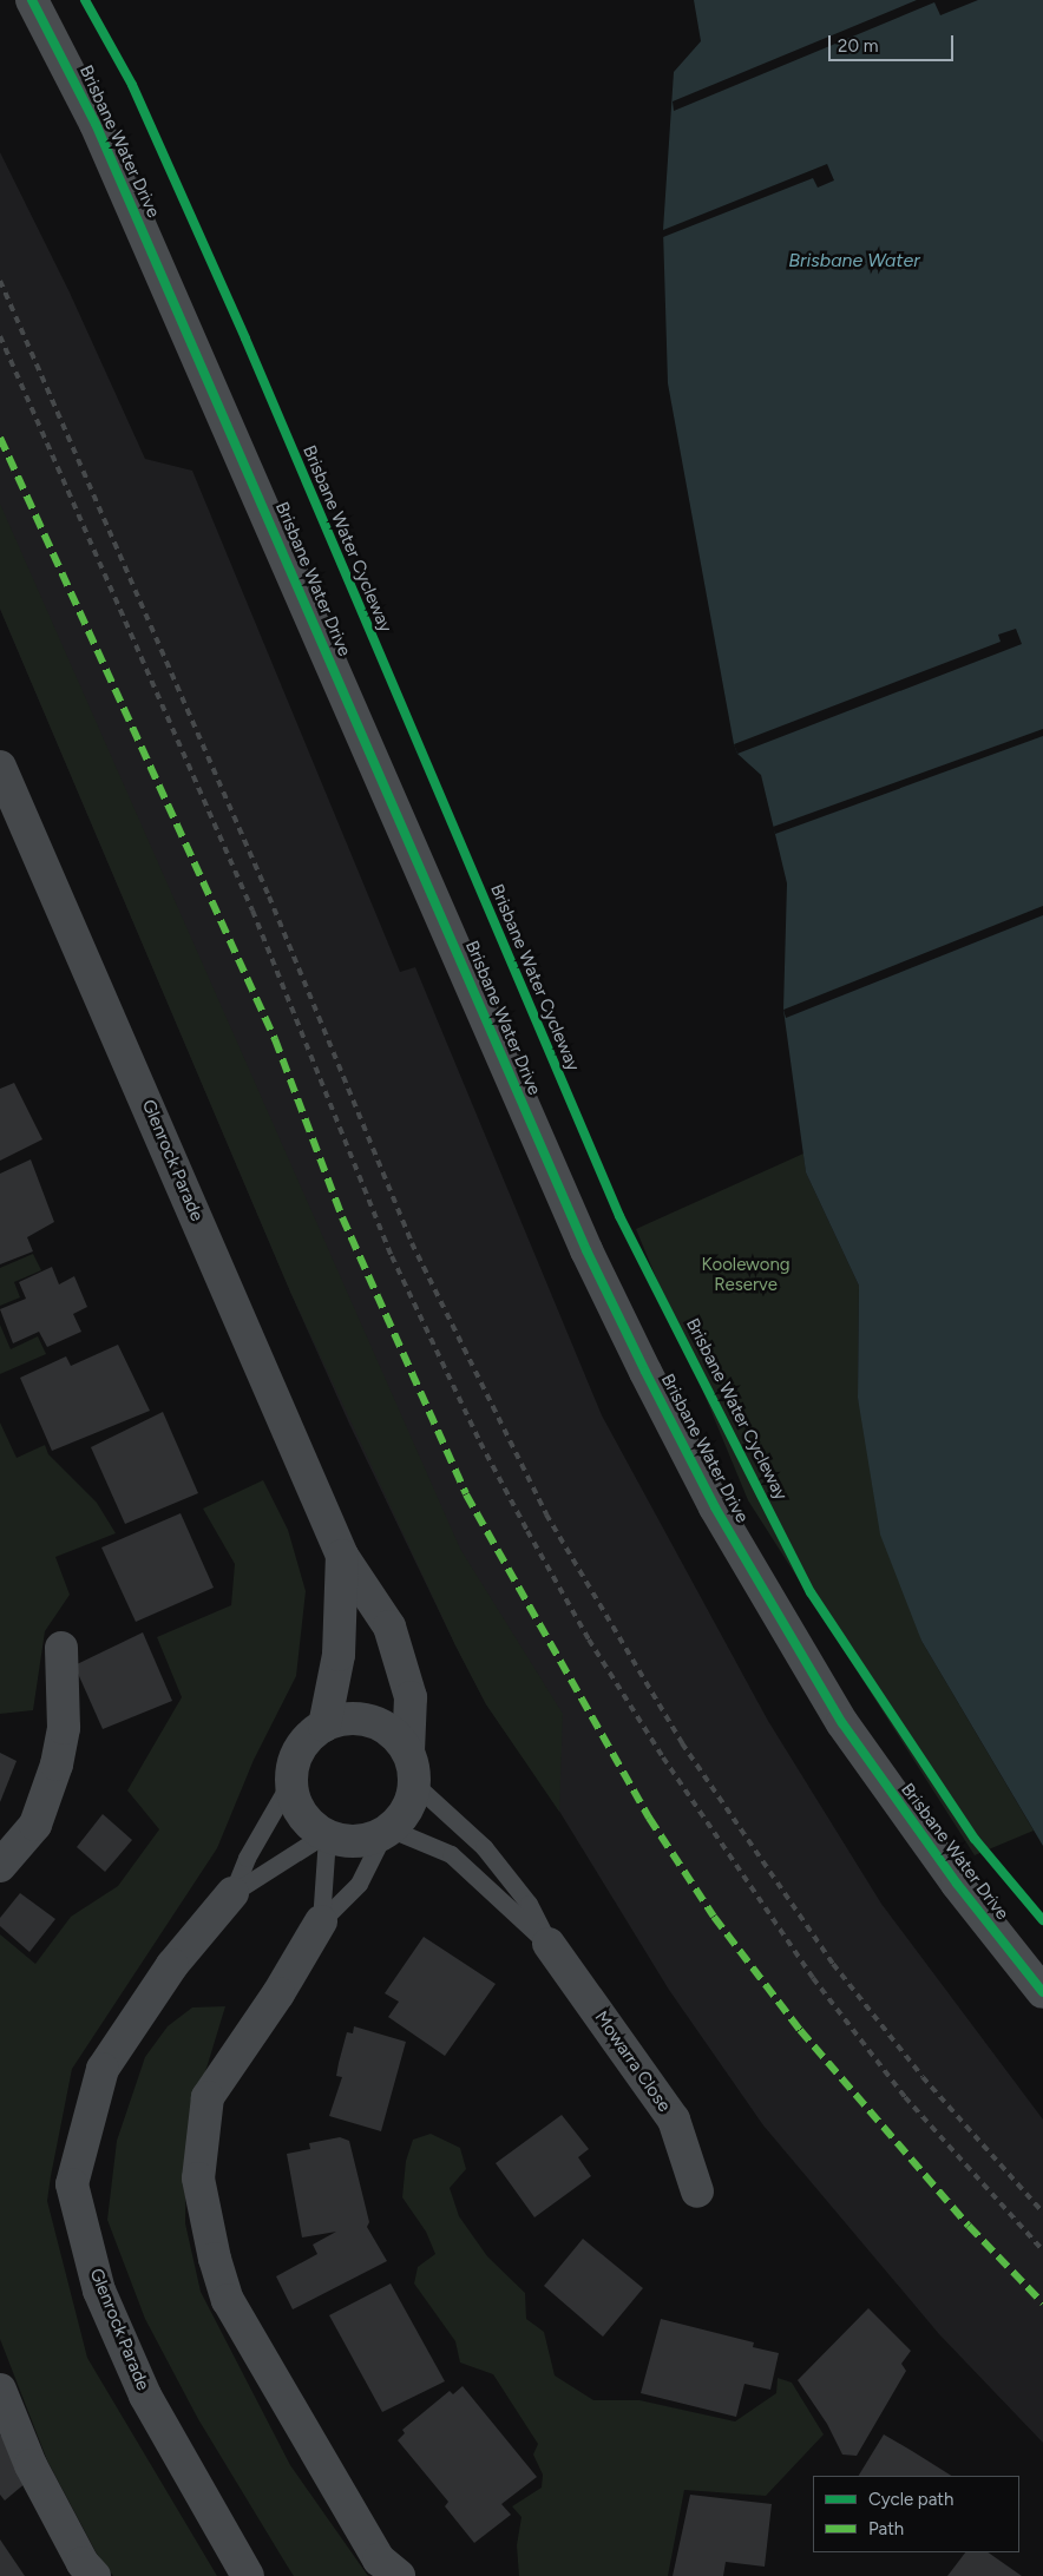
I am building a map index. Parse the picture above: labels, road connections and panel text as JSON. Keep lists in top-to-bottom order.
{
  "streets": {
    "main road": ["Brisbane Water Drive"],
    "street": ["Glenrock Parade", "Mowarra Close"],
    "cycle path": ["Brisbane Water Cycleway"]
  },
  "crossings": [
    ["Glenrock Parade", "Mowarra Close"]
  ],
  "water": ["Brisbane Water"],
  "parks": ["Koolewong Reserve"],
  "legend": ["Cycle path", "Path"],
  "scale_bar": "20 m"
}
